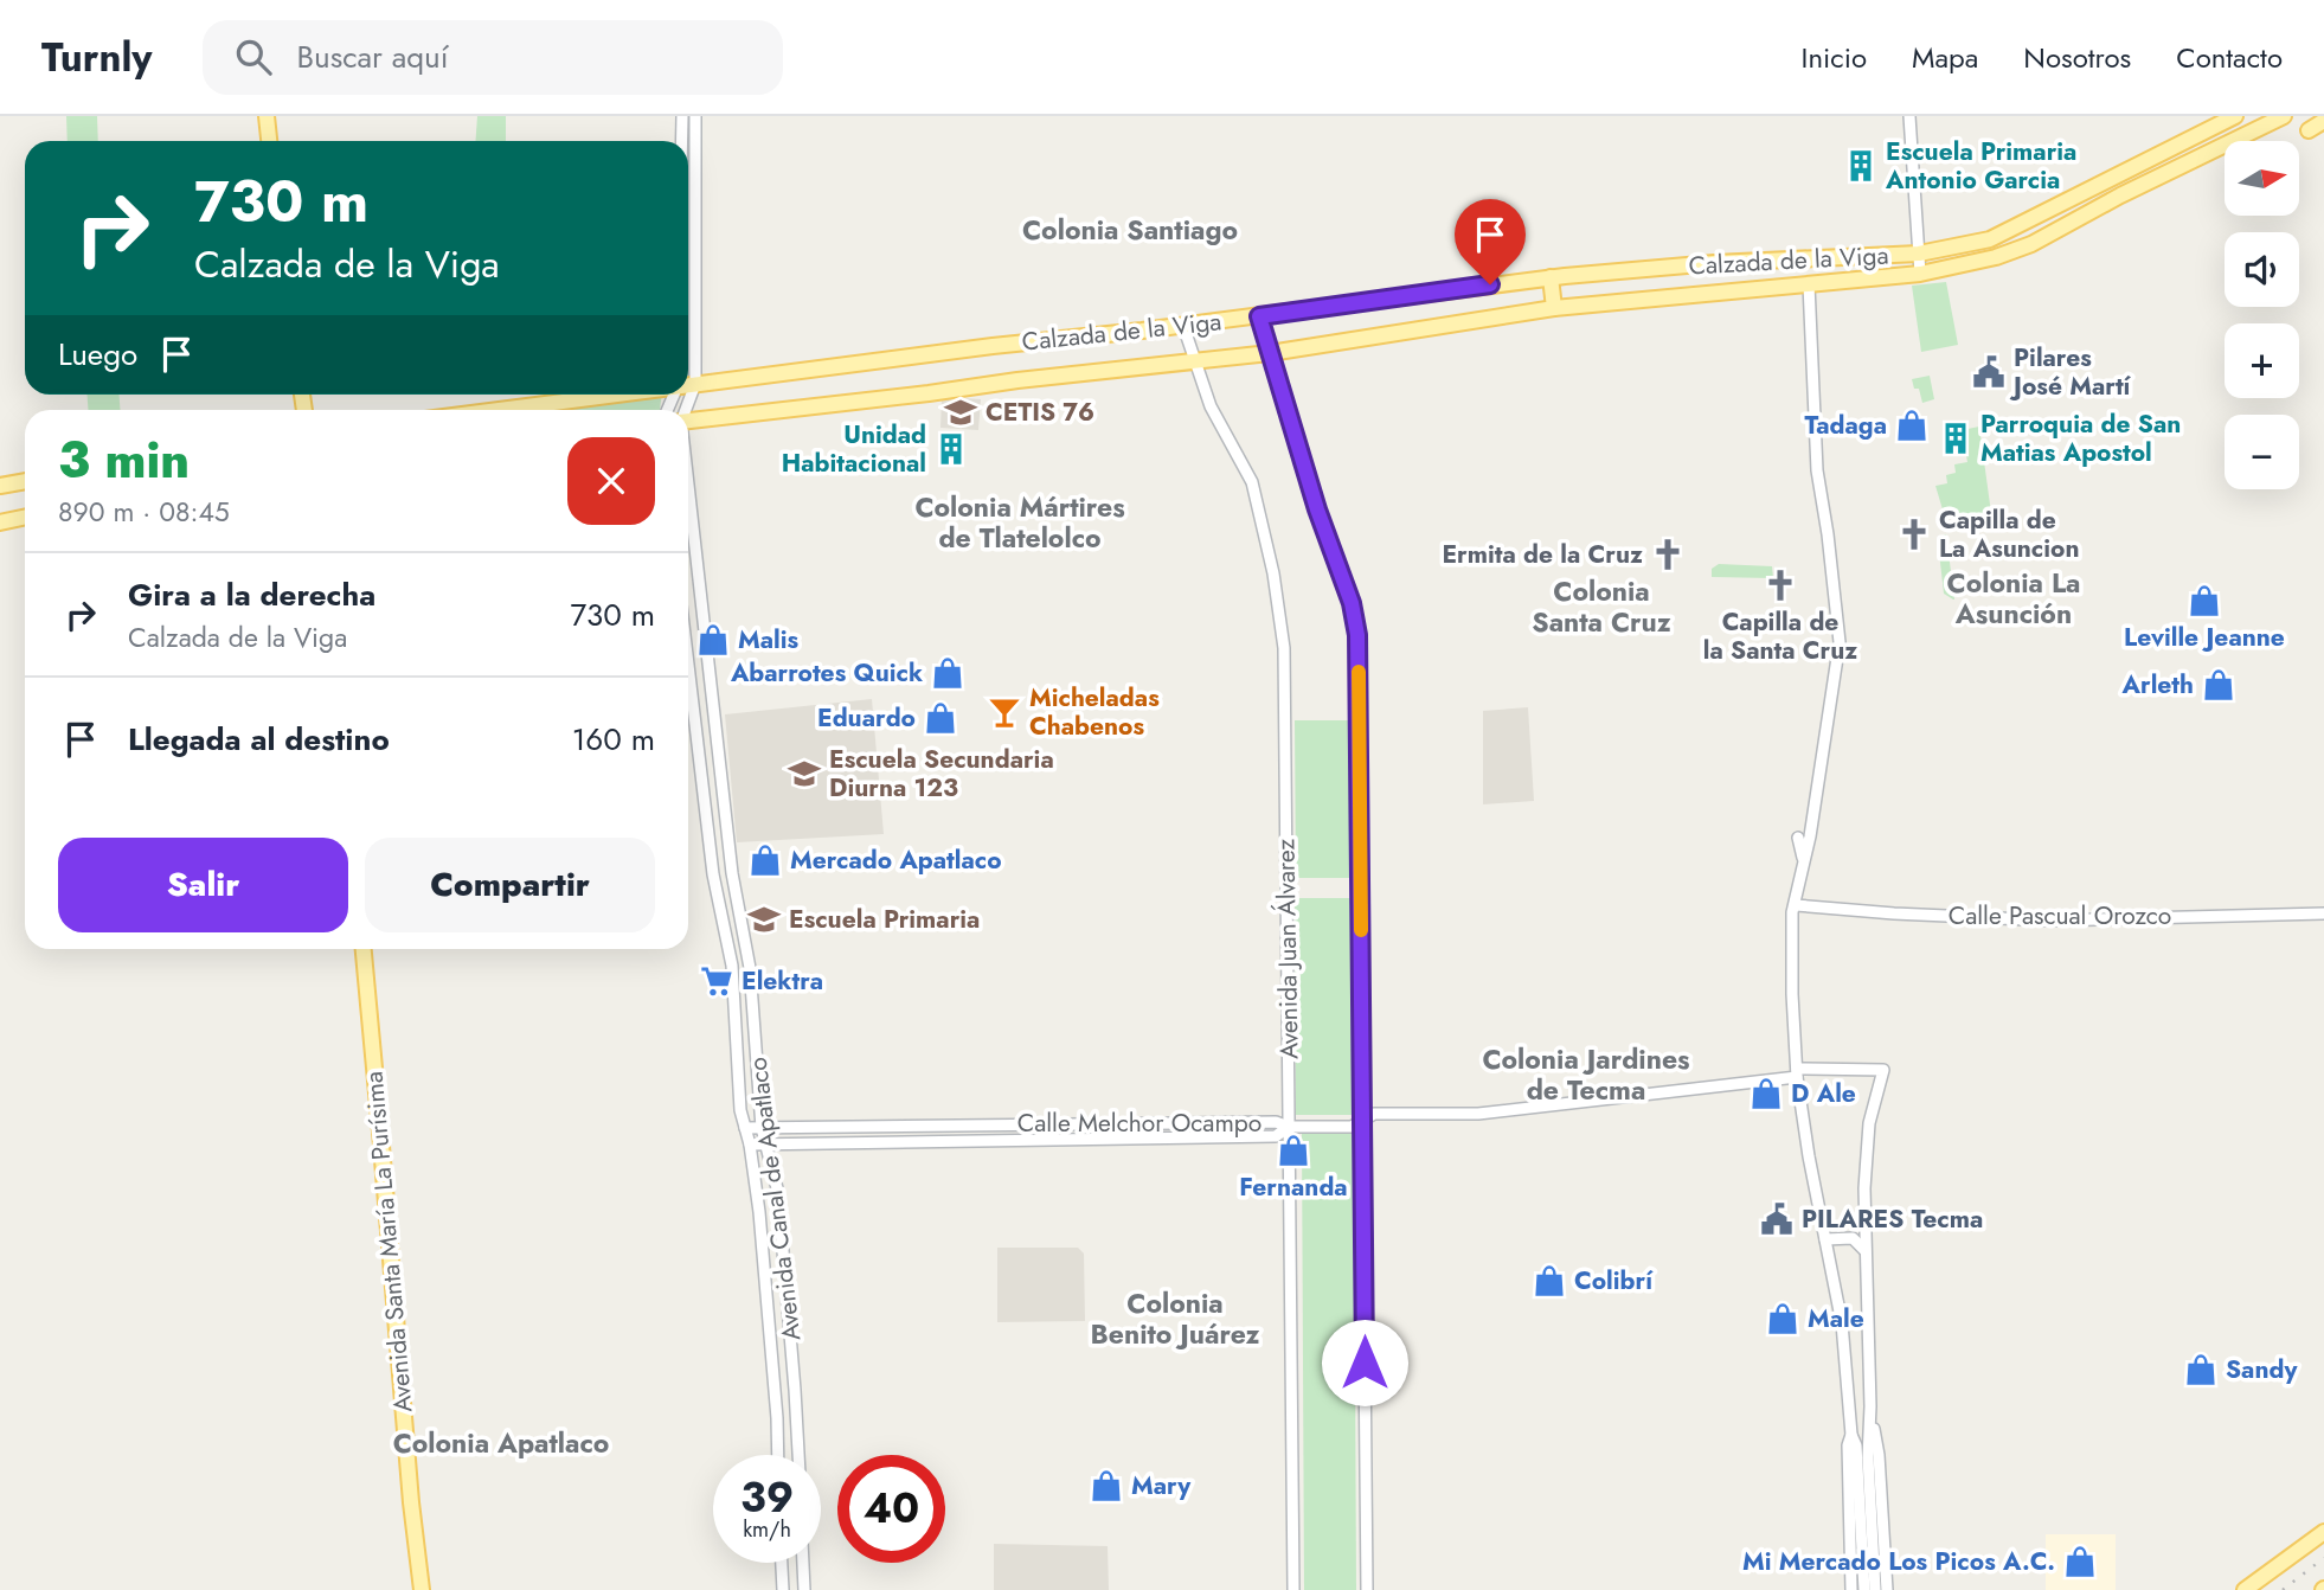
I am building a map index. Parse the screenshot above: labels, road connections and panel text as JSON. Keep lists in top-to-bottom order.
{
  "streets": {
    "main road": ["Calzada de la Viga", "Avenida Santa María La Purísima"],
    "street": [
      "Calle Pascual Orozco",
      "Avenida Juan Álvarez",
      "Calle Melchor Ocampo",
      "Avenida Canal de Apatlaco"
    ]
  },
  "crossings": [
    ["Calzada de la Viga", "Avenida Juan Álvarez"],
    ["Calzada de la Viga", "Avenida Canal de Apatlaco"],
    ["Avenida Juan Álvarez", "Calle Melchor Ocampo"],
    ["Calle Melchor Ocampo", "Avenida Canal de Apatlaco"]
  ],
  "districts": [
    "Colonia Santiago",
    "Colonia Mártires de Tlatelolco",
    "Colonia La Asunción",
    "Colonia Santa Cruz",
    "Colonia Jardines de Tecma",
    "Colonia Benito Juárez",
    "Colonia Apatlaco"
  ],
  "places": {
    "building": ["Escuela Primaria Antonio Garcia", "Parroquia de San Matias Apostol", "Unidad Habitacional"],
    "public building": ["Pilares José Martí", "PILARES Tecma"],
    "school or university": ["CETIS 76", "Escuela Secundaria Diurna 123", "Escuela Primaria"],
    "shop": [
      "Tadaga",
      "Leville Jeanne",
      "Malis",
      "Abarrotes Quick",
      "Arleth",
      "Eduardo",
      "Mercado Apatlaco",
      "D Ale",
      "Fernanda",
      "Colibrí",
      "Male",
      "Sandy",
      "Mary",
      "Mi Mercado Los Picos A.C."
    ],
    "church": ["Capilla de La Asuncion", "Ermita de la Cruz", "Capilla de la Santa Cruz"],
    "bar": ["Micheladas Chabenos"],
    "supermarket": ["Elektra"]
  },
  "north": "right",
  "page": {
    "header": "Turnly",
    "search": "Buscar aquí",
    "nav": [
      "Inicio",
      "Mapa",
      "Nosotros",
      "Contacto"
    ],
    "map_buttons": ["+", "−"],
    "turn": ["730 m", "Calzada de la Viga"],
    "then": "Luego",
    "heading": ["3 min", "890 m · 08:45"],
    "list": [
      {
        "name": "Gira a la derecha",
        "note": "Calzada de la Viga",
        "value": "730 m"
      },
      {
        "name": "Llegada al destino",
        "value": "160 m"
      }
    ],
    "buttons": ["Salir", "Compartir"],
    "speed": "39 km/h",
    "limit": "40"
  }
}
